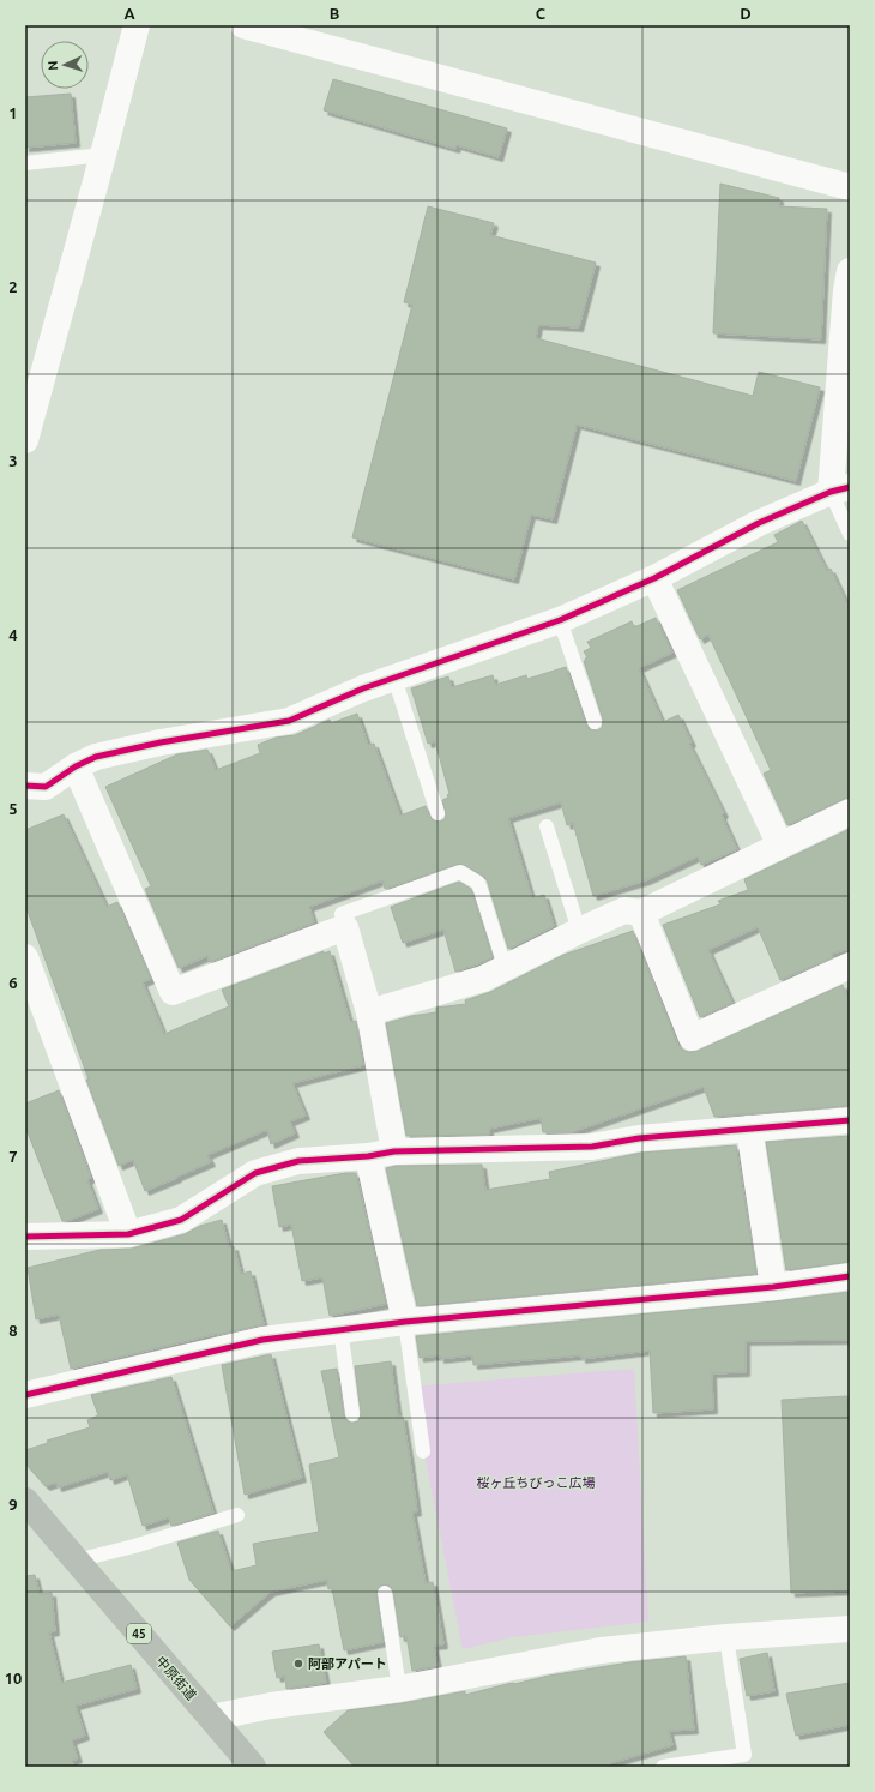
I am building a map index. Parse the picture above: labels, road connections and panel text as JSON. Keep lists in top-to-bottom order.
{
  "streets": {
    "main road": ["45", "中原街道"]
  },
  "parks": ["桜ヶ丘ちびっこ広場"],
  "places": ["阿部アパート"],
  "north": "left",
  "grid": {
    "columns": [
      "A",
      "B",
      "C",
      "D"
    ],
    "rows": [
      "1",
      "2",
      "3",
      "4",
      "5",
      "6",
      "7",
      "8",
      "9",
      "10"
    ]
  }
}
